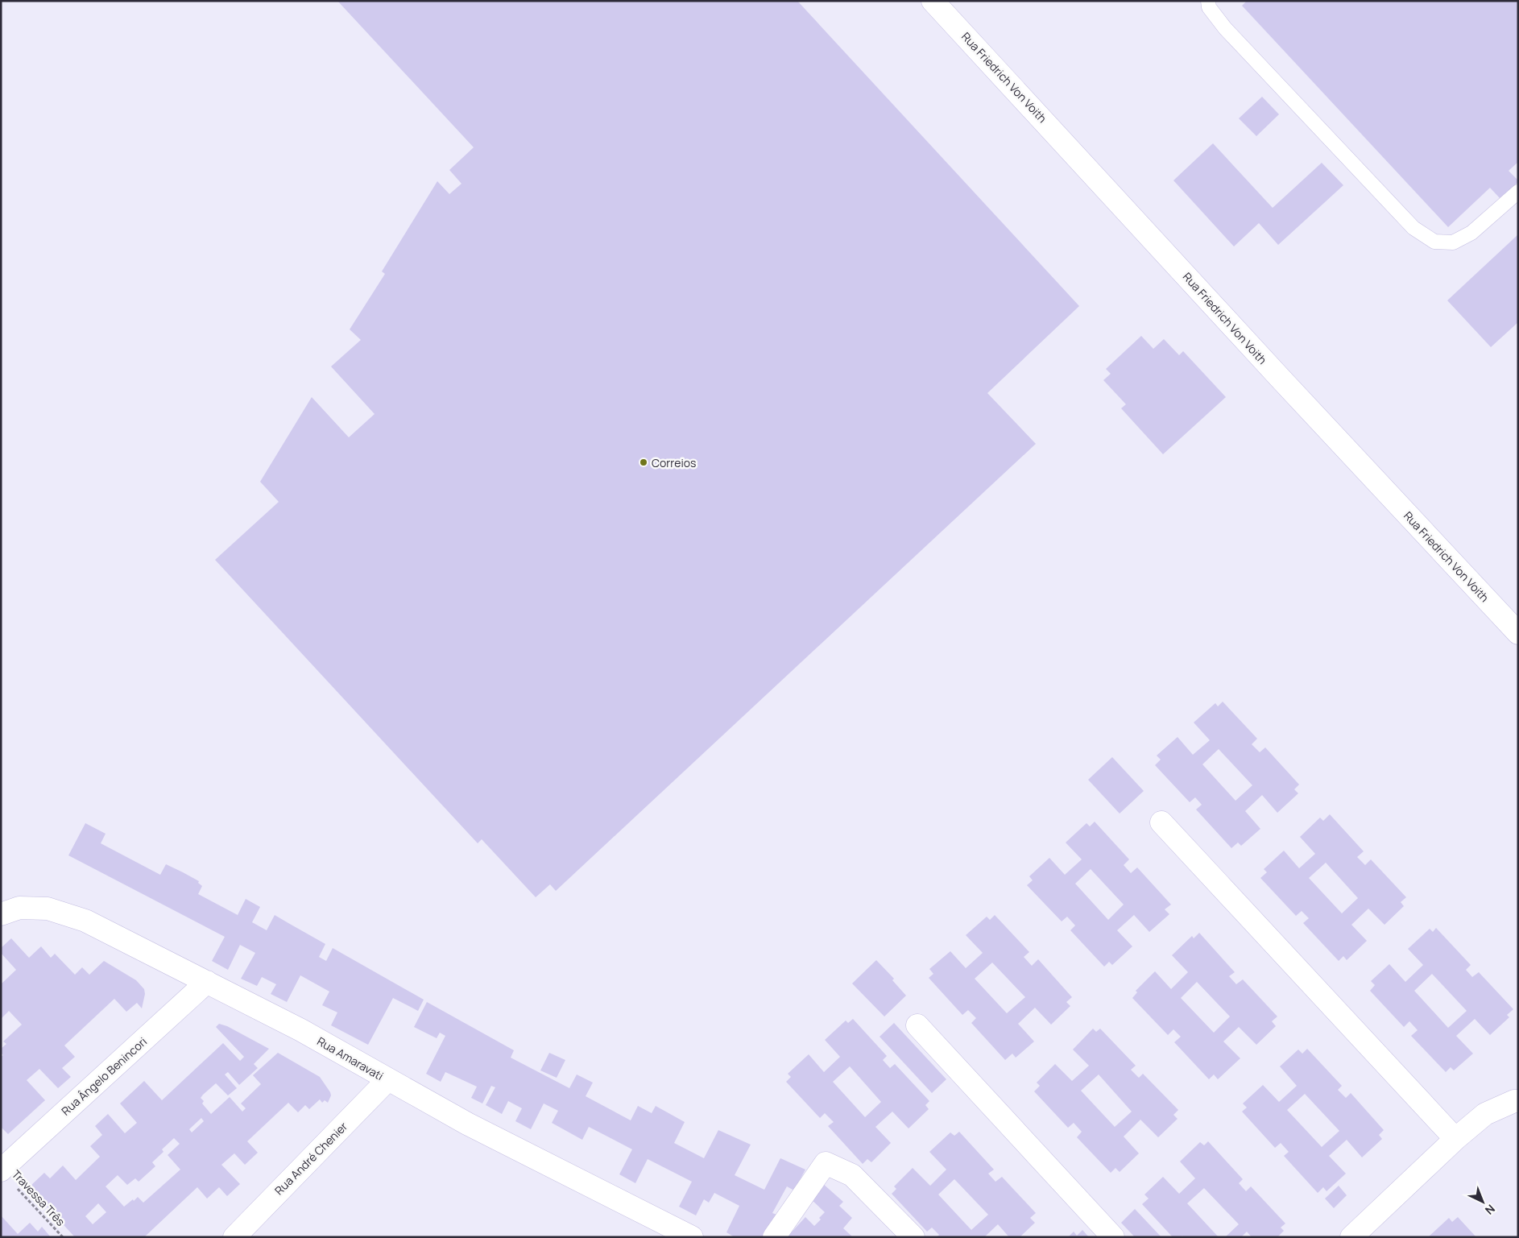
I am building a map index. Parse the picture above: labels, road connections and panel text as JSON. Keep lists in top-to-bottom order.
{
  "streets": {
    "street": [
      "Rua Friedrich Von Voith",
      "Rua Amaravati",
      "Rua Ângelo Benincori",
      "Rua André Chenier"
    ],
    "path": ["Travessa Três"]
  },
  "crossings": [
    ["Rua Amaravati", "Rua Ângelo Benincori"],
    ["Rua Amaravati", "Rua André Chenier"]
  ],
  "places": ["Correios"],
  "north": "bottom right"
}
